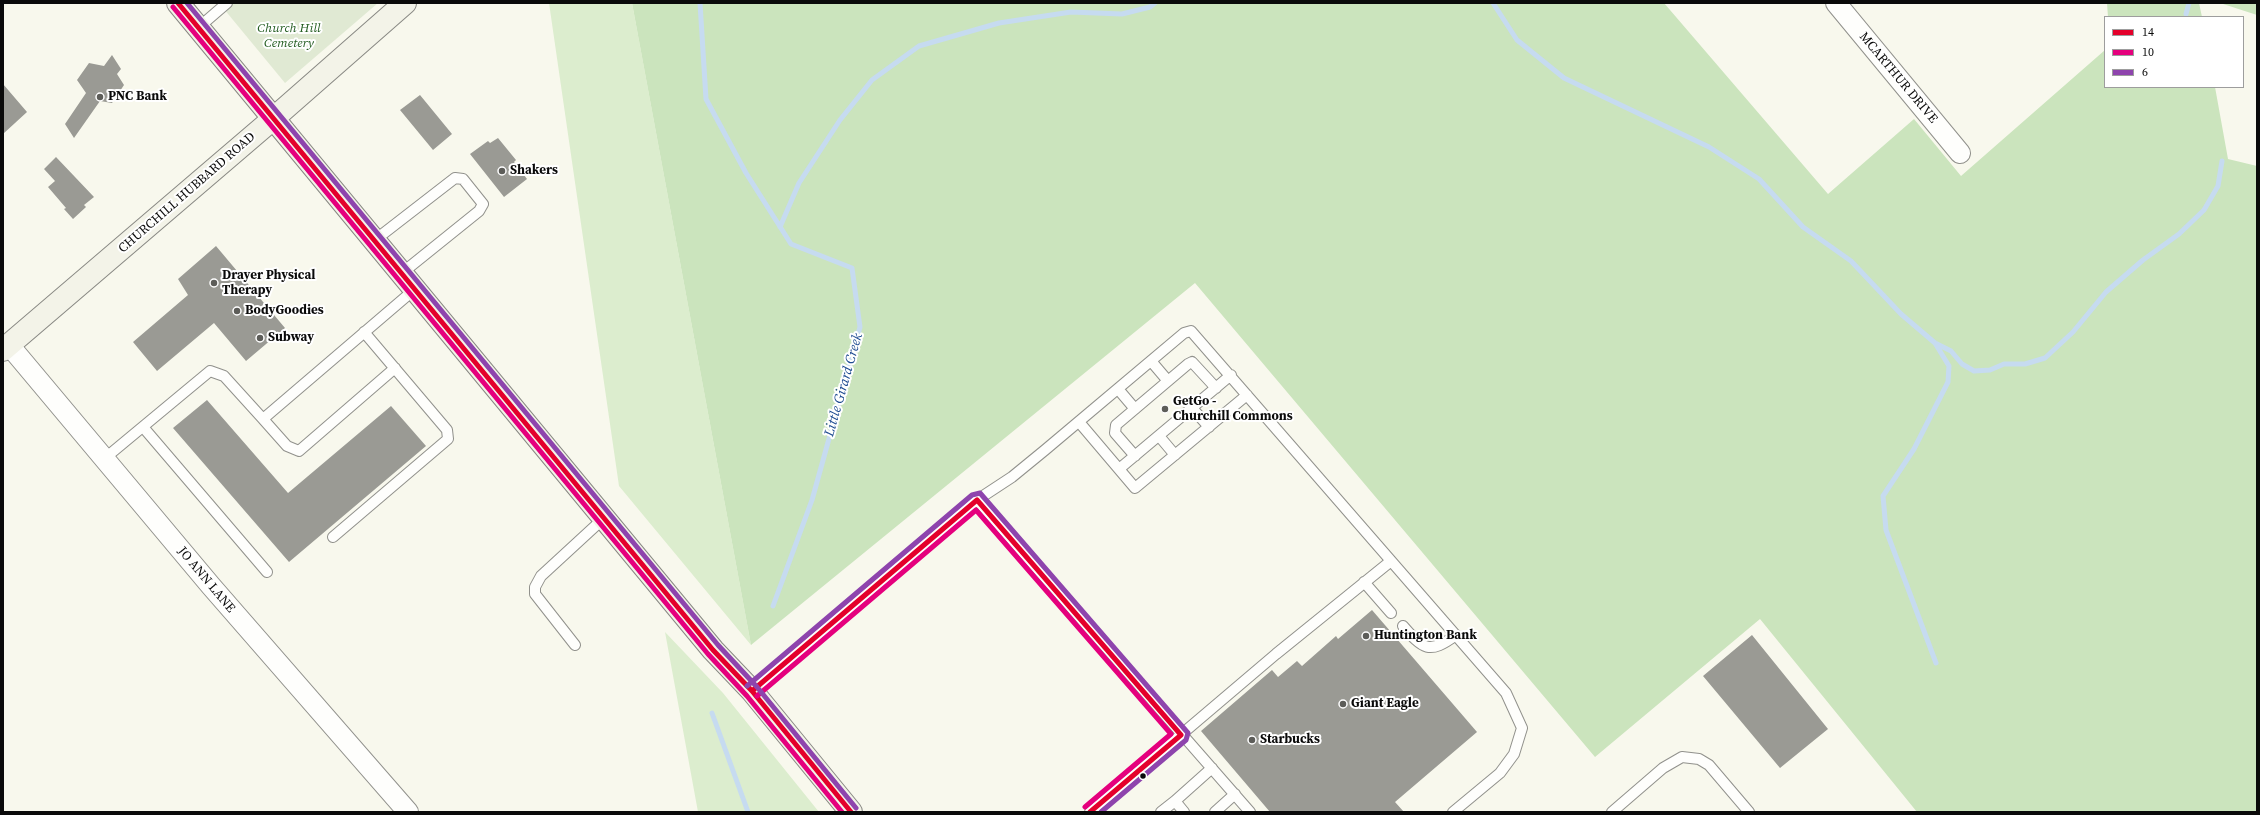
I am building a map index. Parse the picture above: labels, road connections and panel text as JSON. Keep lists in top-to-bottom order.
{
  "streets": {
    "main road": ["CHURCHILL HUBBARD ROAD"],
    "street": ["MCARTHUR DRIVE", "JO ANN LANE"]
  },
  "crossings": [
    ["CHURCHILL HUBBARD ROAD", "JO ANN LANE"]
  ],
  "water": ["Little Girard Creek"],
  "parks": ["Church Hill Cemetery"],
  "places": [
    "PNC Bank",
    "Shakers",
    "Drayer Physical Therapy",
    "BodyGoodies",
    "Subway",
    "GetGo - Churchill Commons",
    "Huntington Bank",
    "Giant Eagle",
    "Starbucks"
  ],
  "lines": ["transit line 14", "transit line 6", "transit line 10"],
  "legend": ["14", "10", "6"]
}
